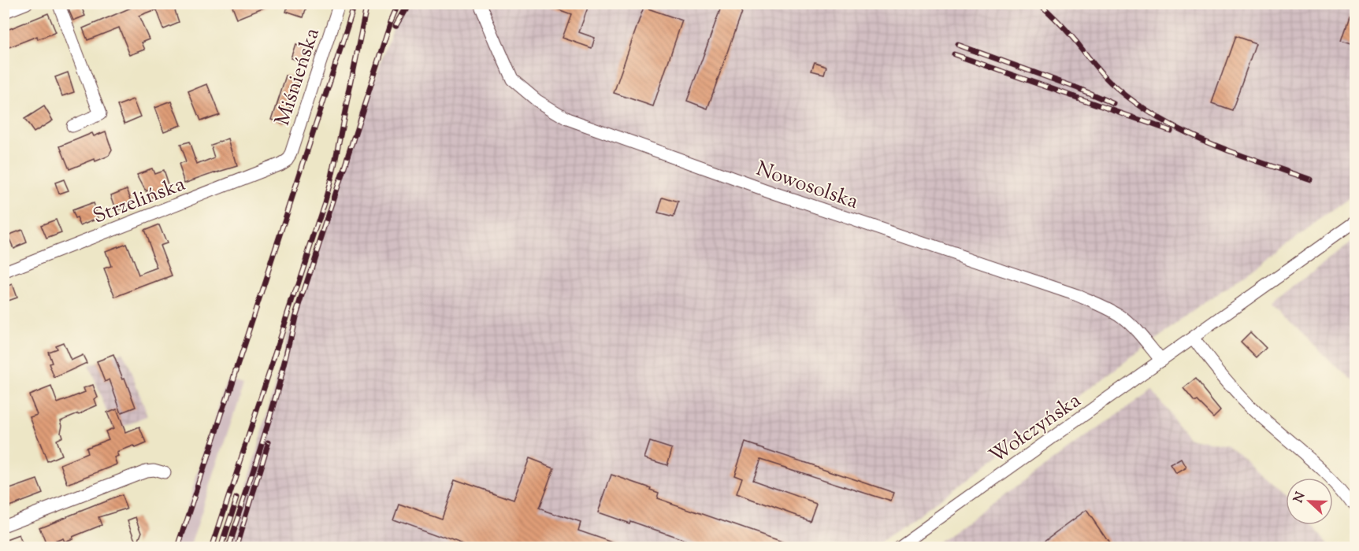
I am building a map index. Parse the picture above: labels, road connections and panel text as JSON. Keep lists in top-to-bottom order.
{
  "streets": {
    "street": [
      "Miśnieńska",
      "Nowosolska",
      "Strzelińska",
      "Wołczyńska"
    ]
  },
  "crossings": [
    ["Miśnieńska", "Strzelińska"],
    ["Nowosolska", "Wołczyńska"]
  ],
  "north": "left"
}
